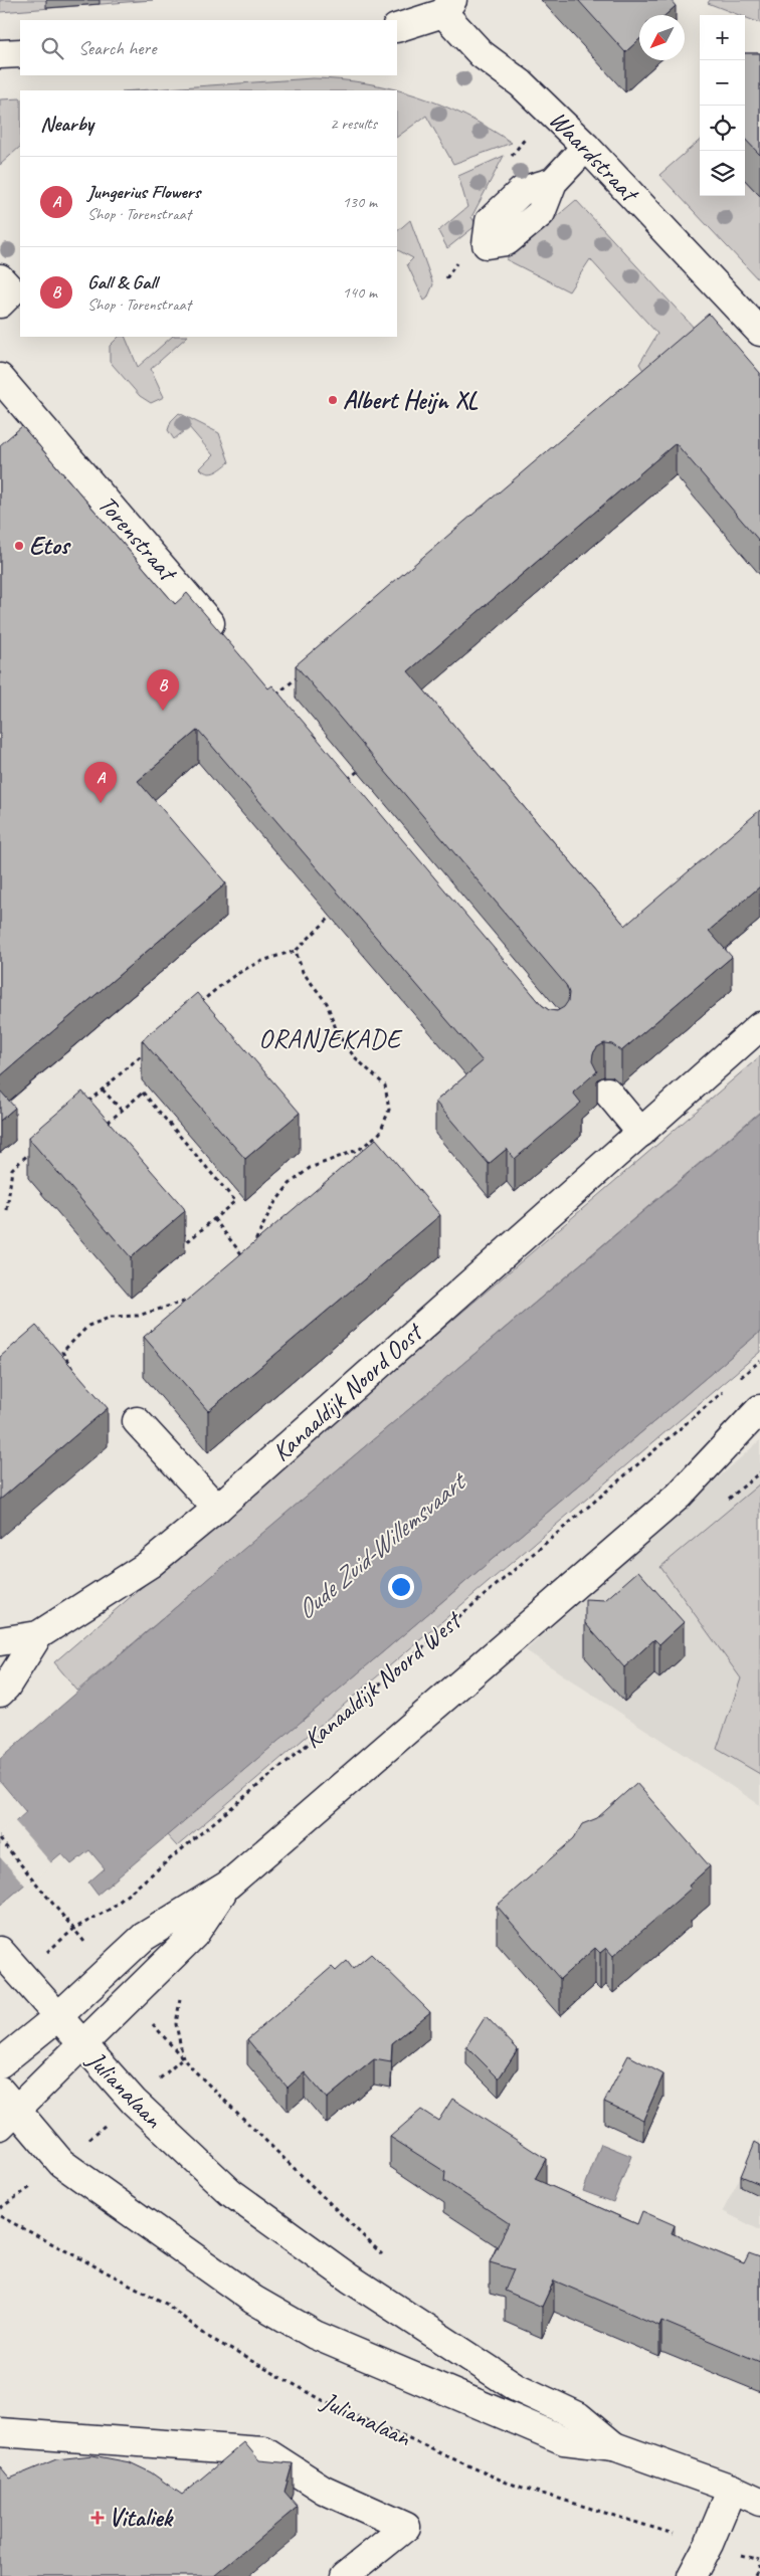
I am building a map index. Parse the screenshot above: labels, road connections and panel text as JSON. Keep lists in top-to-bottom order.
{
  "streets": {
    "street": [
      "Waardstraat",
      "Torenstraat",
      "Kanaaldijk Noord Oost",
      "Kanaaldijk Noord West",
      "Julianalaan"
    ]
  },
  "crossings": [
    ["Kanaaldijk Noord West", "Julianalaan"]
  ],
  "districts": ["ORANJEKADE"],
  "water": ["Oude Zuid-Willemsvaart"],
  "places": {
    "other": ["Albert Heijn XL", "Etos"],
    "health": ["Vitaliek"]
  },
  "north": "bottom left",
  "page": {
    "map_buttons": ["+", "−"],
    "search": "Search here",
    "heading": ["Nearby", "2 results"],
    "list": [
      {
        "mark": "A",
        "name": "Jungerius Flowers",
        "note": "Shop · Torenstraat",
        "value": "130 m"
      },
      {
        "mark": "B",
        "name": "Gall & Gall",
        "note": "Shop · Torenstraat",
        "value": "140 m"
      }
    ],
    "pins": ["B", "A"]
  }
}
